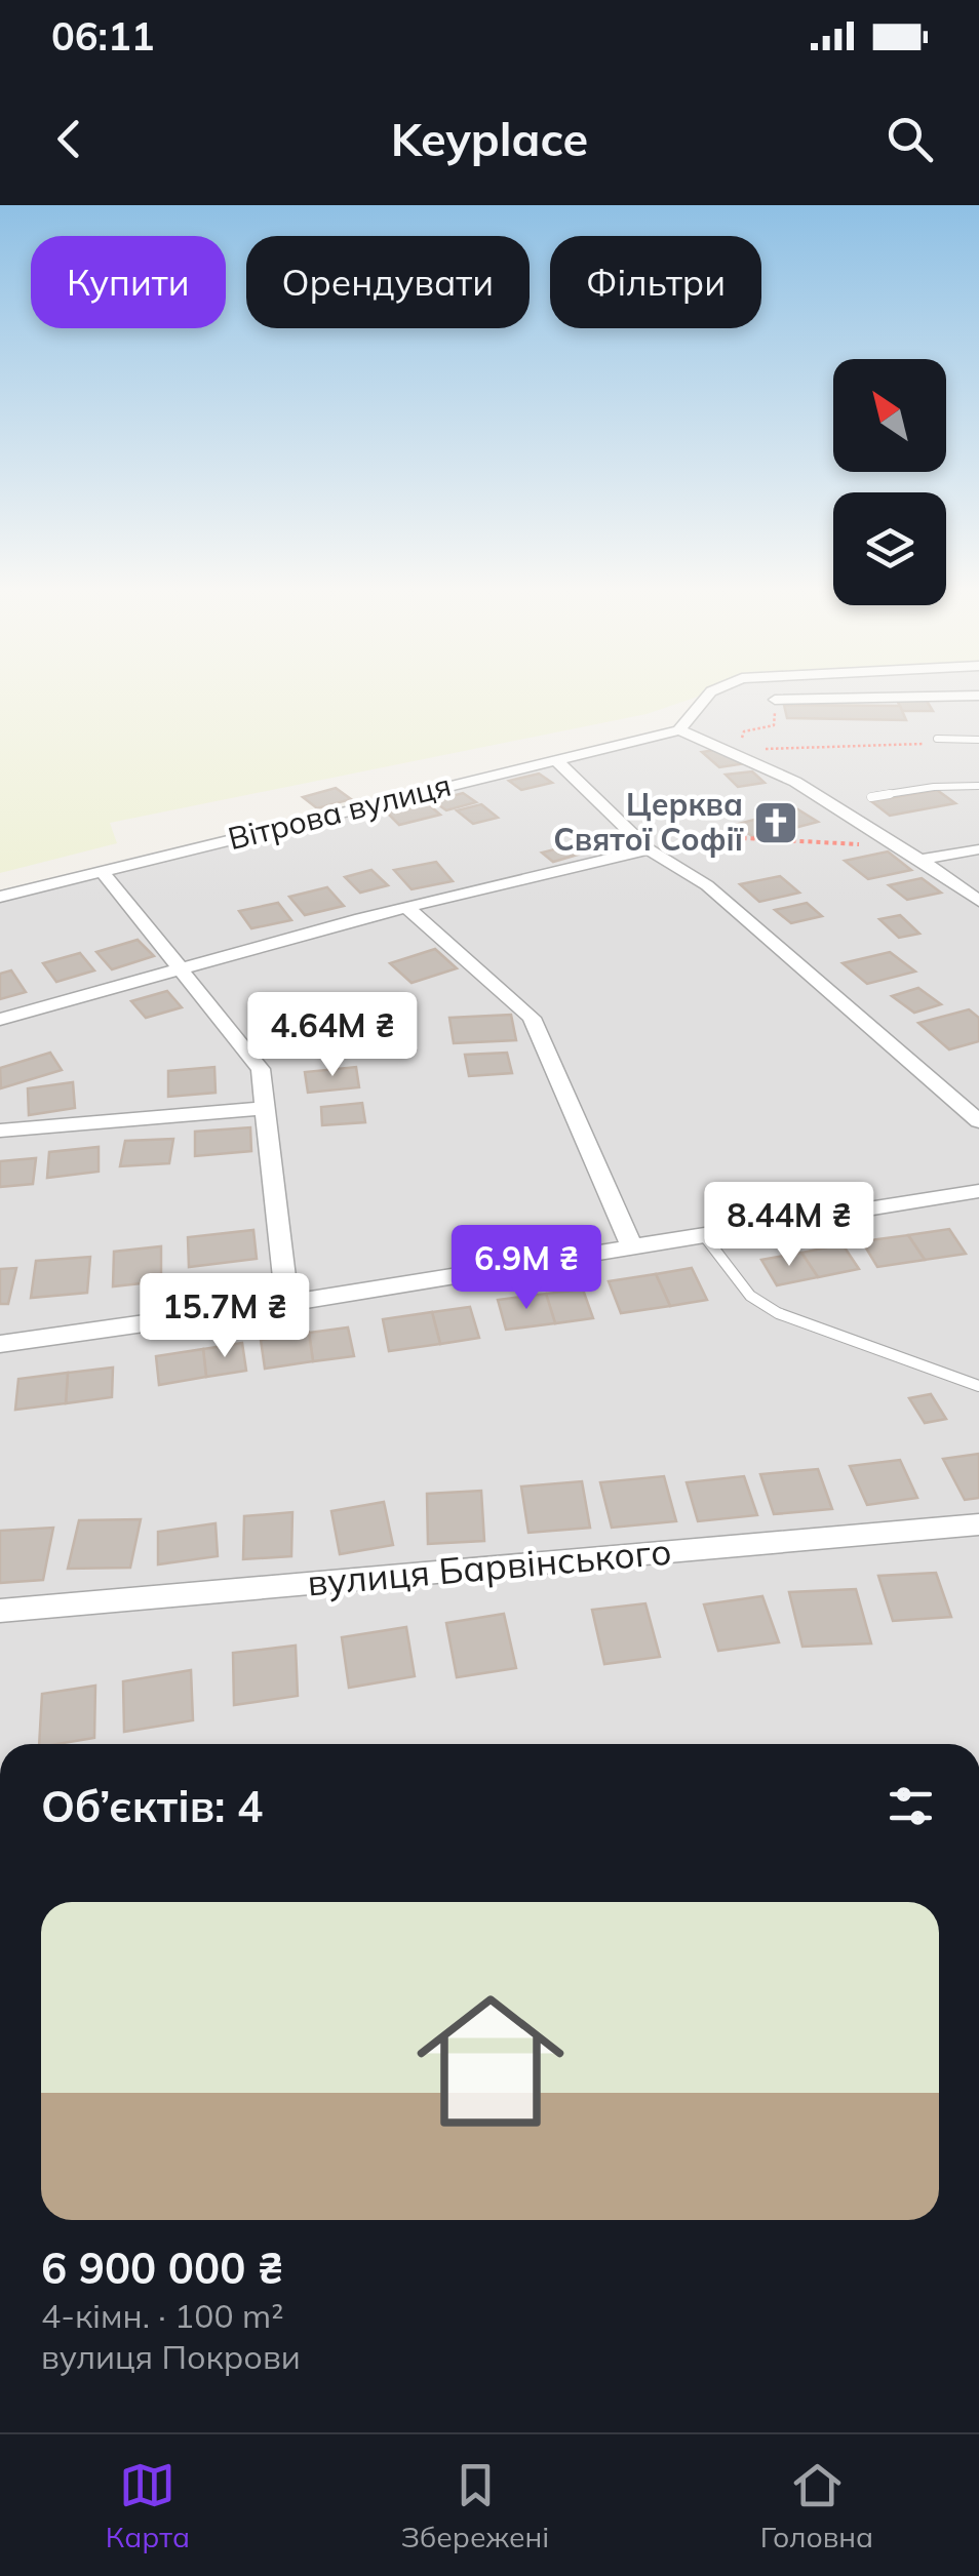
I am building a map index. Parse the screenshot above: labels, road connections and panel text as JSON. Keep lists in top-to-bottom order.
{
  "streets": {
    "street": ["Вітрова вулиця", "вулиця Барвінського"]
  },
  "places": {
    "church": ["Церква Святої Софії"]
  },
  "north": "top left",
  "page": {
    "status": "06:11",
    "header": "Keyplace",
    "chip": ["Купити", "Орендувати", "Фільтри"],
    "price": [
      "4.64M ₴",
      "8.44M ₴",
      "6.9M ₴",
      "15.7M ₴"
    ],
    "heading": "Об’єктів: 4",
    "list": [
      {
        "name": "6 900 000 ₴",
        "note": "4-кімн. · 100 m² · вулиця Покрови"
      }
    ],
    "tabs": ["Карта", "Збережені", "Головна"]
  }
}
